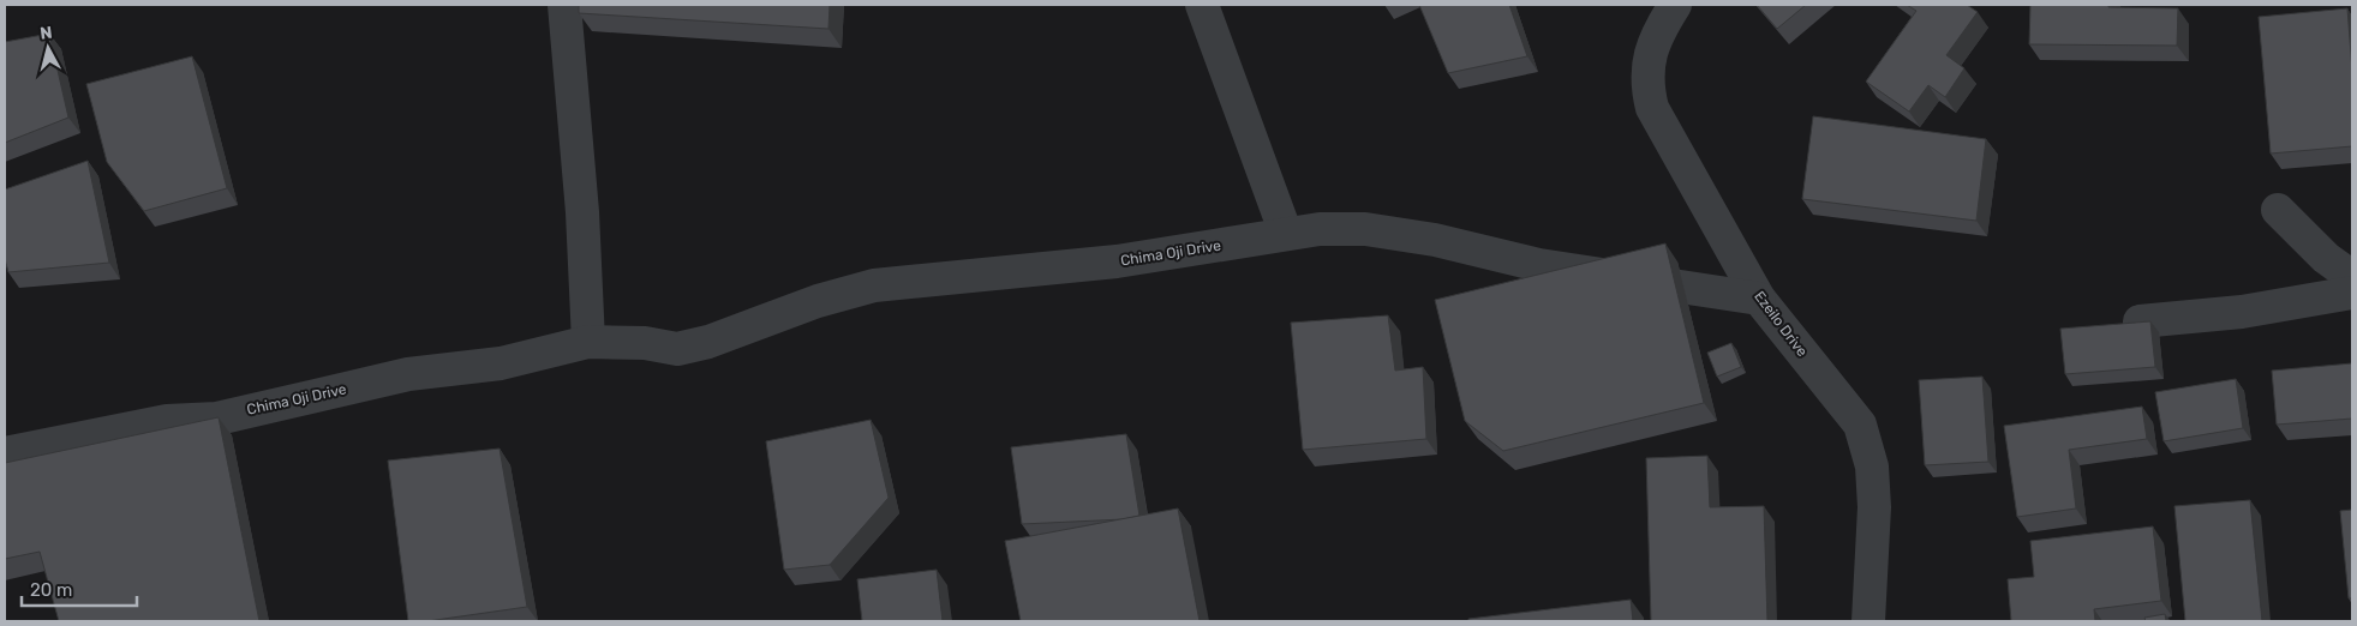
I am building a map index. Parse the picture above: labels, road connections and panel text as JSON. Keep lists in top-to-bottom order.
{
  "streets": {
    "street": ["Chima Oji Drive", "Ezeilo Drive"]
  },
  "crossings": [
    ["Chima Oji Drive", "Ezeilo Drive"]
  ],
  "scale_bar": "20 m",
  "north": "top"
}
